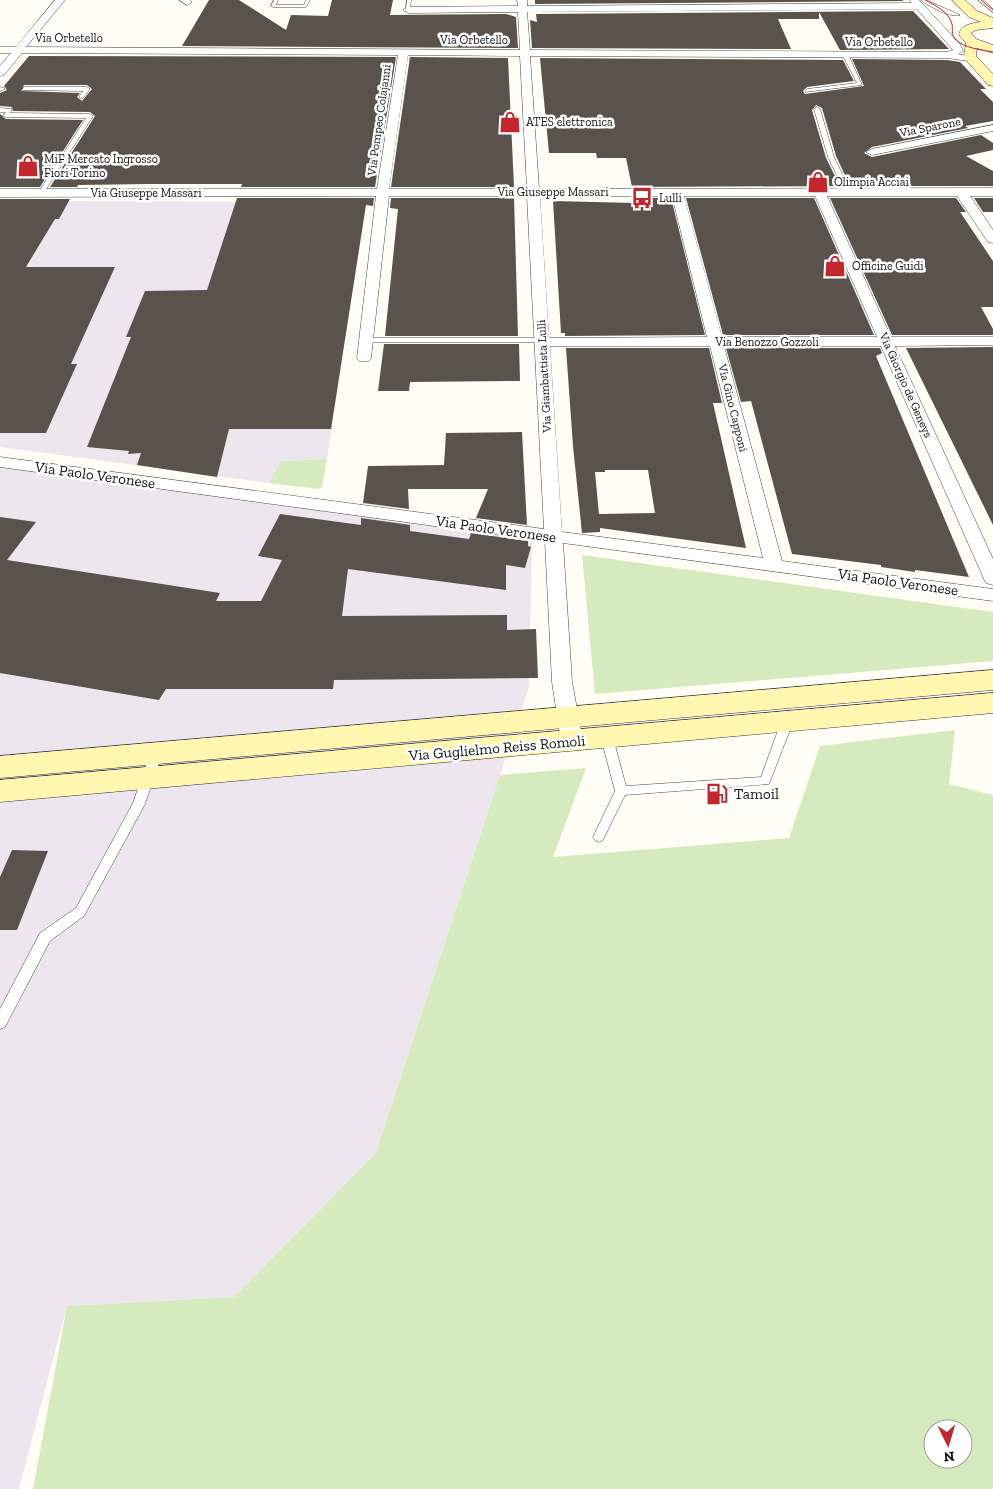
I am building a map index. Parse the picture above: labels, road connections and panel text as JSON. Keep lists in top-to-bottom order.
{
  "streets": {
    "main road": ["Via Guglielmo Reiss Romoli"],
    "street": [
      "Via Orbetello",
      "Via Pompeo Colajanni",
      "Via Sparone",
      "Via Giuseppe Massari",
      "Via Benozzo Gozzoli",
      "Via Giambattista Lulli",
      "Via Giorgio de Geneys",
      "Via Gino Capponi",
      "Via Paolo Veronese"
    ]
  },
  "crossings": [
    ["Via Orbetello", "Via Pompeo Colajanni"],
    ["Via Orbetello", "Via Giambattista Lulli"],
    ["Via Pompeo Colajanni", "Via Giuseppe Massari"],
    ["Via Giuseppe Massari", "Via Giambattista Lulli"],
    ["Via Giuseppe Massari", "Via Giorgio de Geneys"],
    ["Via Giuseppe Massari", "Via Gino Capponi"],
    ["Via Benozzo Gozzoli", "Via Giambattista Lulli"],
    ["Via Benozzo Gozzoli", "Via Giorgio de Geneys"],
    ["Via Benozzo Gozzoli", "Via Gino Capponi"],
    ["Via Giambattista Lulli", "Via Paolo Veronese"],
    ["Via Giambattista Lulli", "Via Guglielmo Reiss Romoli"],
    ["Via Gino Capponi", "Via Paolo Veronese"]
  ],
  "places": {
    "shop": [
      "ATES elettronica",
      "MiF Mercato Ingrosso Fiori Torino",
      "Olimpia Acciai",
      "Officine Guidi"
    ],
    "bus stop": ["Lulli"],
    "fuel station": ["Tamoil"]
  },
  "north": "bottom"
}
